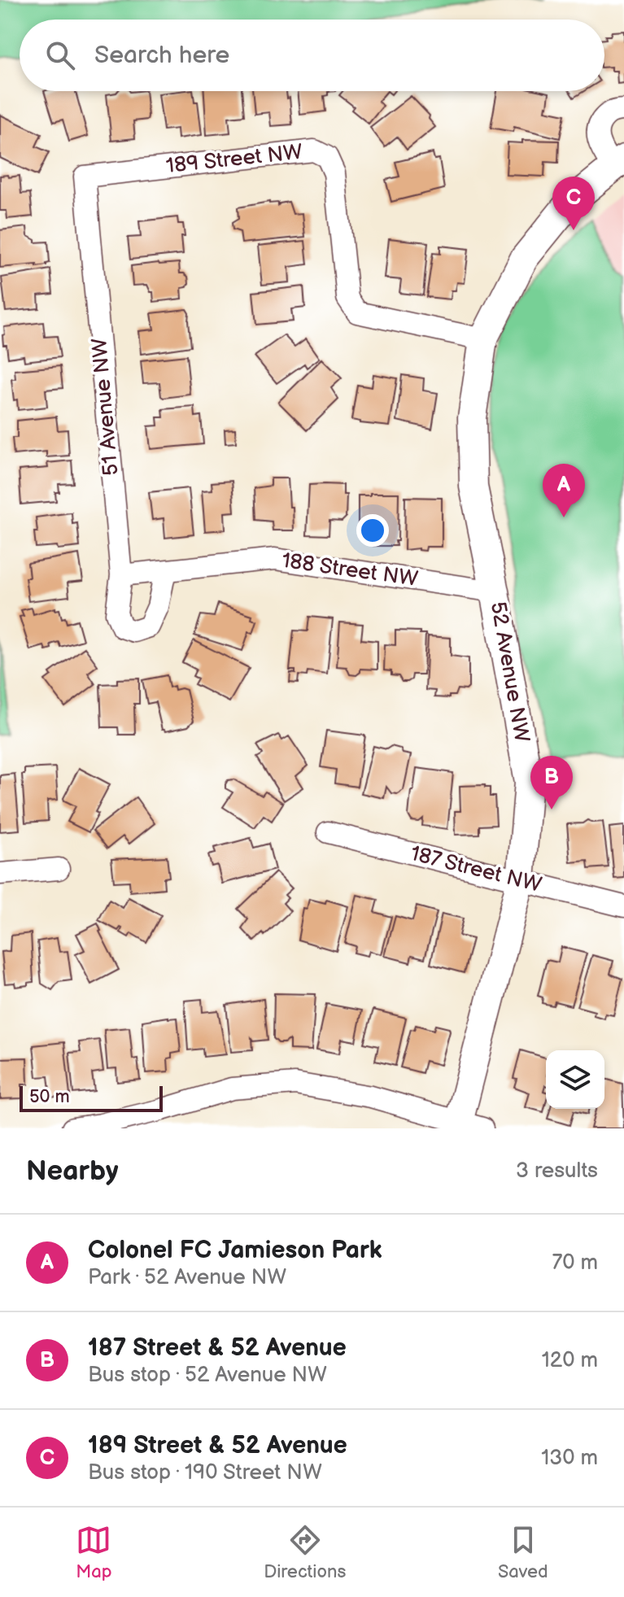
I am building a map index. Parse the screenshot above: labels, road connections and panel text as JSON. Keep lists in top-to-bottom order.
{
  "streets": {
    "street": [
      "189 Street NW",
      "51 Avenue NW",
      "188 Street NW",
      "52 Avenue NW",
      "187 Street NW"
    ]
  },
  "crossings": [
    ["189 Street NW", "51 Avenue NW"],
    ["189 Street NW", "52 Avenue NW"],
    ["51 Avenue NW", "188 Street NW"],
    ["188 Street NW", "52 Avenue NW"],
    ["52 Avenue NW", "187 Street NW"]
  ],
  "scale_bar": "50 m",
  "page": {
    "search": "Search here",
    "pins": ["C", "A", "B"],
    "scale": "50 m",
    "heading": ["Nearby", "3 results"],
    "list": [
      {
        "mark": "A",
        "name": "Colonel FC Jamieson Park",
        "note": "Park · 52 Avenue NW",
        "value": "70 m"
      },
      {
        "mark": "B",
        "name": "187 Street & 52 Avenue",
        "note": "Bus stop · 52 Avenue NW",
        "value": "120 m"
      },
      {
        "mark": "C",
        "name": "189 Street & 52 Avenue",
        "note": "Bus stop · 190 Street NW",
        "value": "130 m"
      }
    ],
    "nav": ["Map", "Directions", "Saved"]
  }
}
